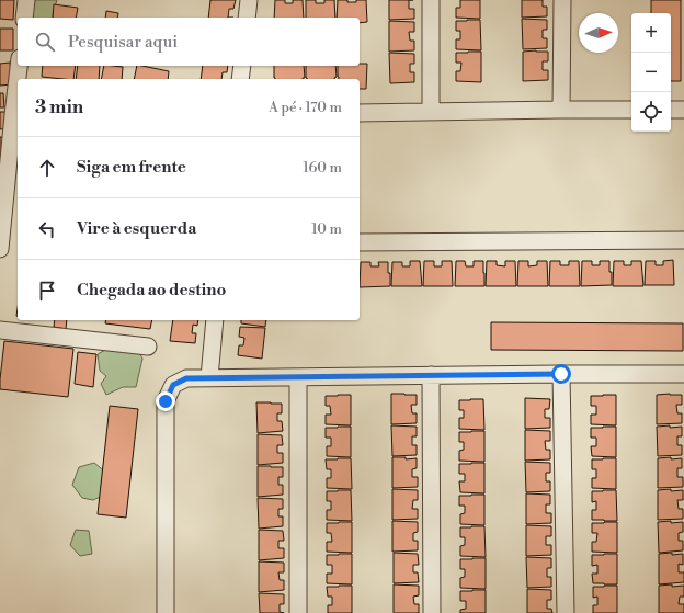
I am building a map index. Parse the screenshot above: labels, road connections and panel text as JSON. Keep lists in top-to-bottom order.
{
  "north": "right",
  "page": {
    "map_buttons": ["+", "−"],
    "search": "Pesquisar aqui",
    "heading": ["3 min", "A pé · 170 m"],
    "list": [
      ["Siga em frente", "160 m"],
      ["Vire à esquerda", "10 m"],
      "Chegada ao destino"
    ]
  }
}
